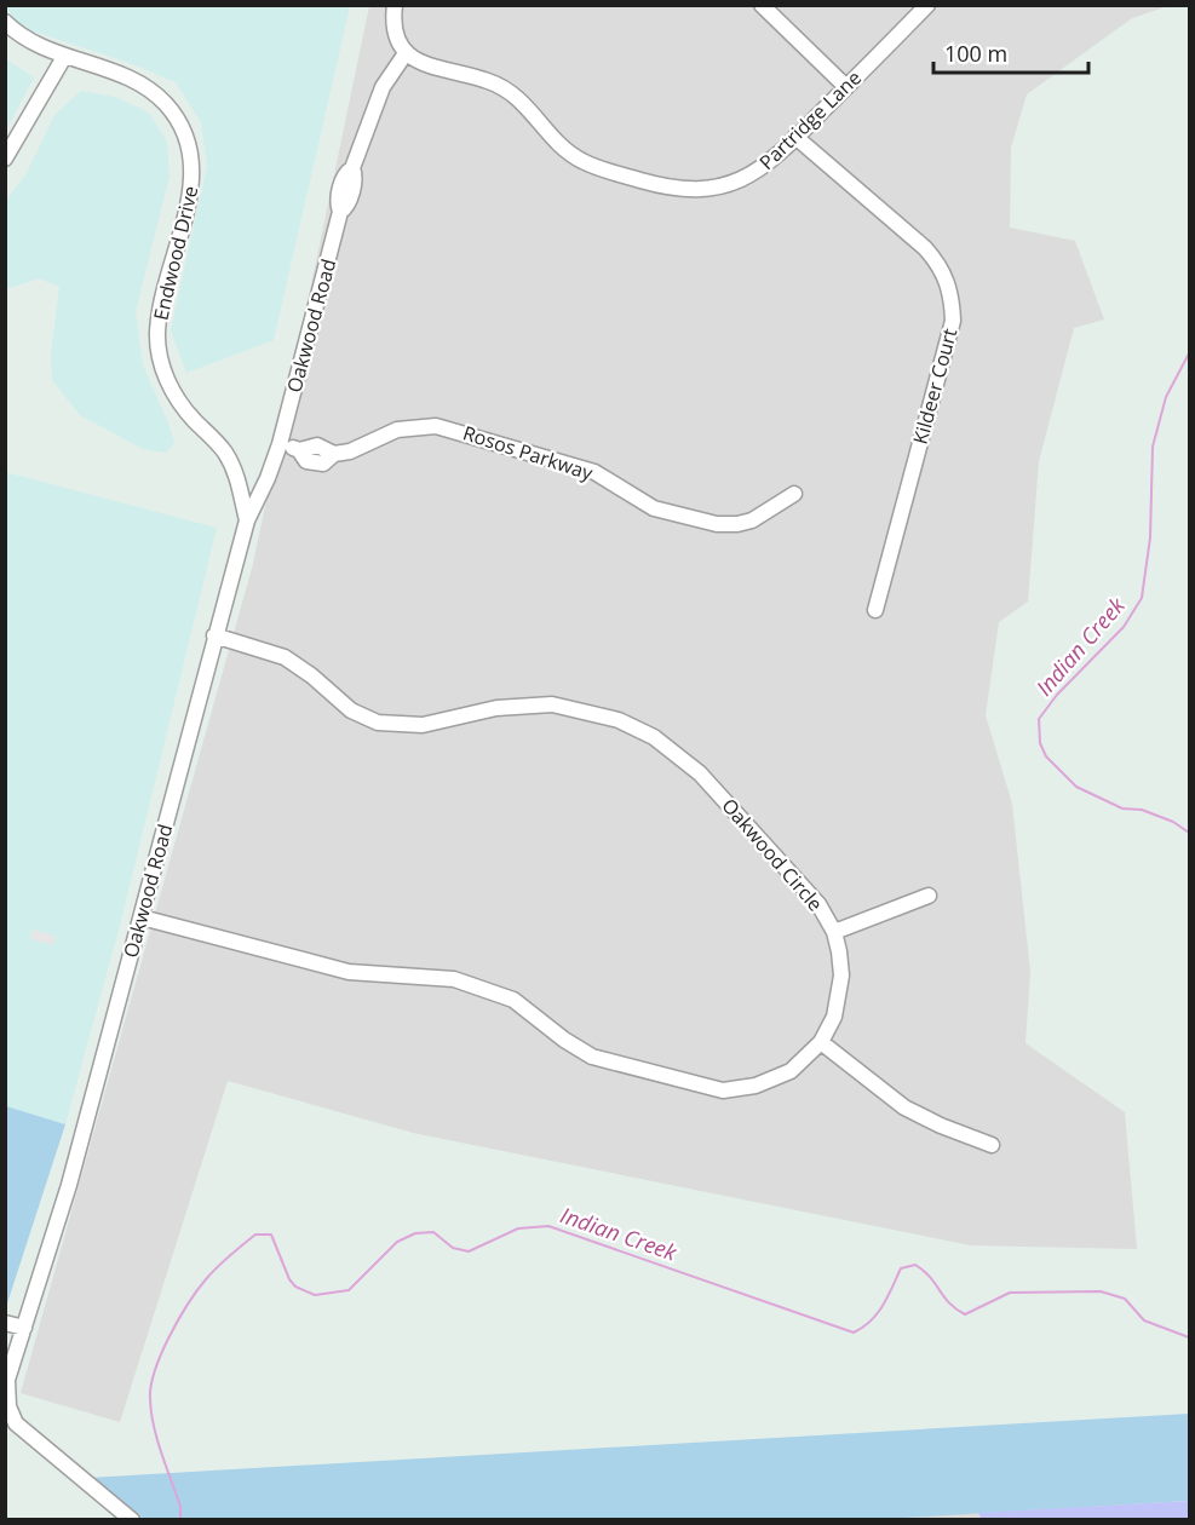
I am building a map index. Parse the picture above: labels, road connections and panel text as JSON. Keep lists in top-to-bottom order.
{
  "streets": {
    "street": [
      "Partridge Lane",
      "Endwood Drive",
      "Oakwood Road",
      "Kildeer Court",
      "Rosos Parkway",
      "Oakwood Circle"
    ]
  },
  "crossings": [
    ["Partridge Lane", "Oakwood Road"],
    ["Partridge Lane", "Kildeer Court"],
    ["Endwood Drive", "Oakwood Road"],
    ["Oakwood Road", "Rosos Parkway"],
    ["Oakwood Road", "Oakwood Circle"]
  ],
  "water": ["Indian Creek"],
  "scale_bar": "100 m"
}
